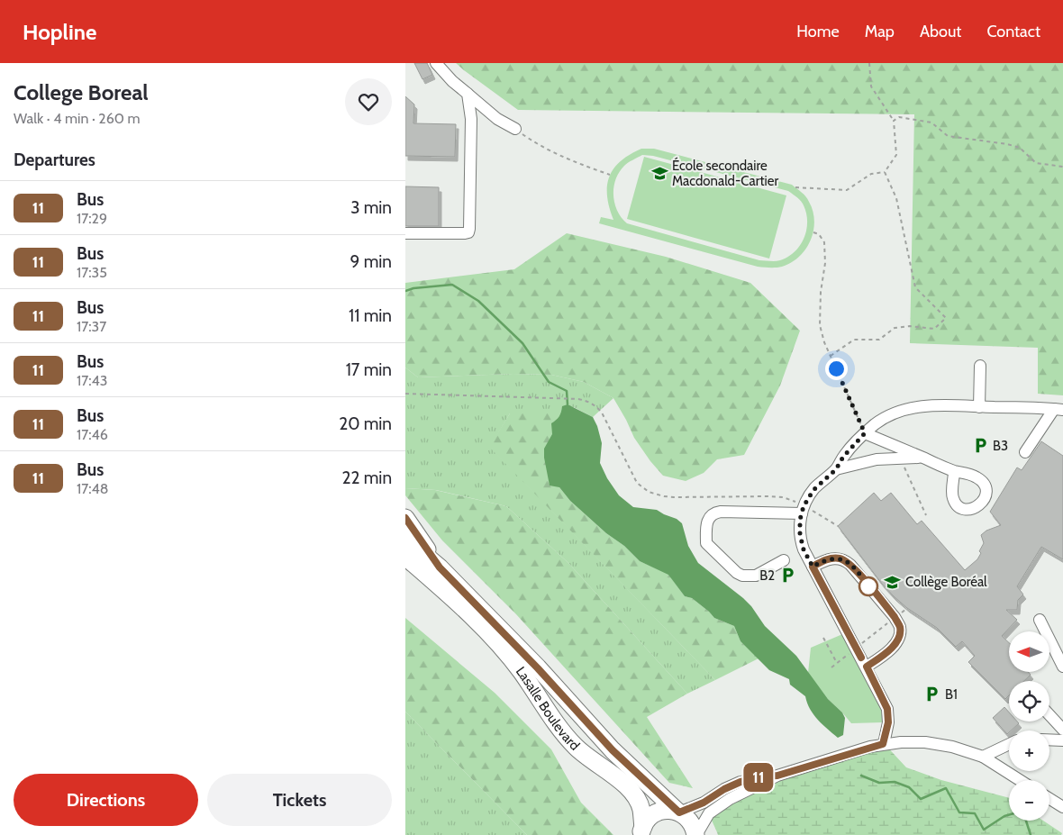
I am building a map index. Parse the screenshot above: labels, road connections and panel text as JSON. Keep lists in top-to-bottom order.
{
  "streets": {
    "highway": ["Lasalle Boulevard"]
  },
  "places": {
    "school or university": ["École secondaire Macdonald-Cartier", "Collège Boréal"],
    "parking": ["B3", "B2", "B1"]
  },
  "lines": ["bus line 11"],
  "north": "left",
  "page": {
    "header": "Hopline",
    "nav": [
      "Home",
      "Map",
      "About",
      "Contact"
    ],
    "heading": [
      ["College Boreal", "Walk · 4 min · 260 m"],
      "Departures"
    ],
    "on_map": "11",
    "list": [
      {
        "mark": "11",
        "name": "Bus",
        "note": "17:29",
        "value": "3 min"
      },
      {
        "mark": "11",
        "name": "Bus",
        "note": "17:35",
        "value": "9 min"
      },
      {
        "mark": "11",
        "name": "Bus",
        "note": "17:37",
        "value": "11 min"
      },
      {
        "mark": "11",
        "name": "Bus",
        "note": "17:43",
        "value": "17 min"
      },
      {
        "mark": "11",
        "name": "Bus",
        "note": "17:46",
        "value": "20 min"
      },
      {
        "mark": "11",
        "name": "Bus",
        "note": "17:48",
        "value": "22 min"
      }
    ],
    "map_buttons": ["+", "−"],
    "buttons": ["Directions", "Tickets"]
  }
}
